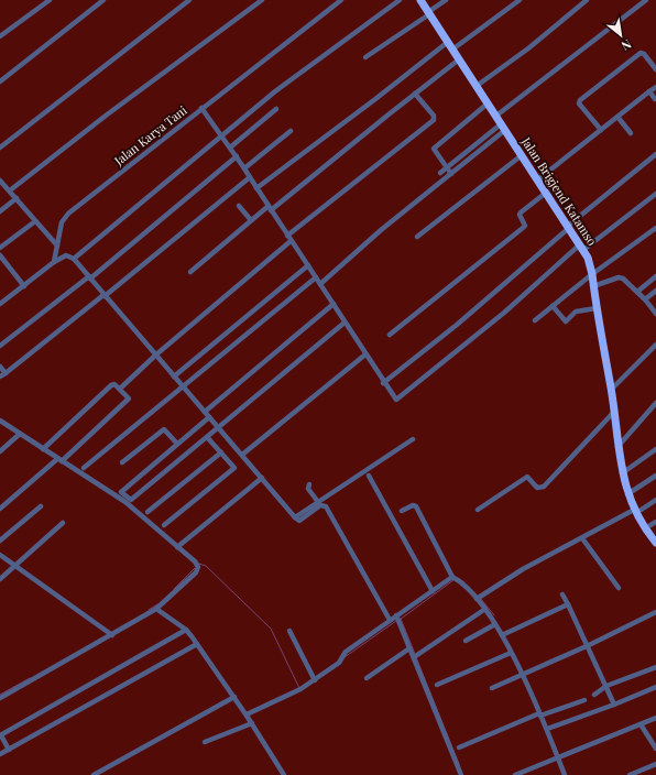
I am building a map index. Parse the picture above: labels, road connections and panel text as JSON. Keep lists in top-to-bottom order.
{
  "streets": {
    "highway": ["Jalan Brigjend Katamso"],
    "street": ["Jalan Karya Tani"]
  },
  "north": "bottom right"
}
